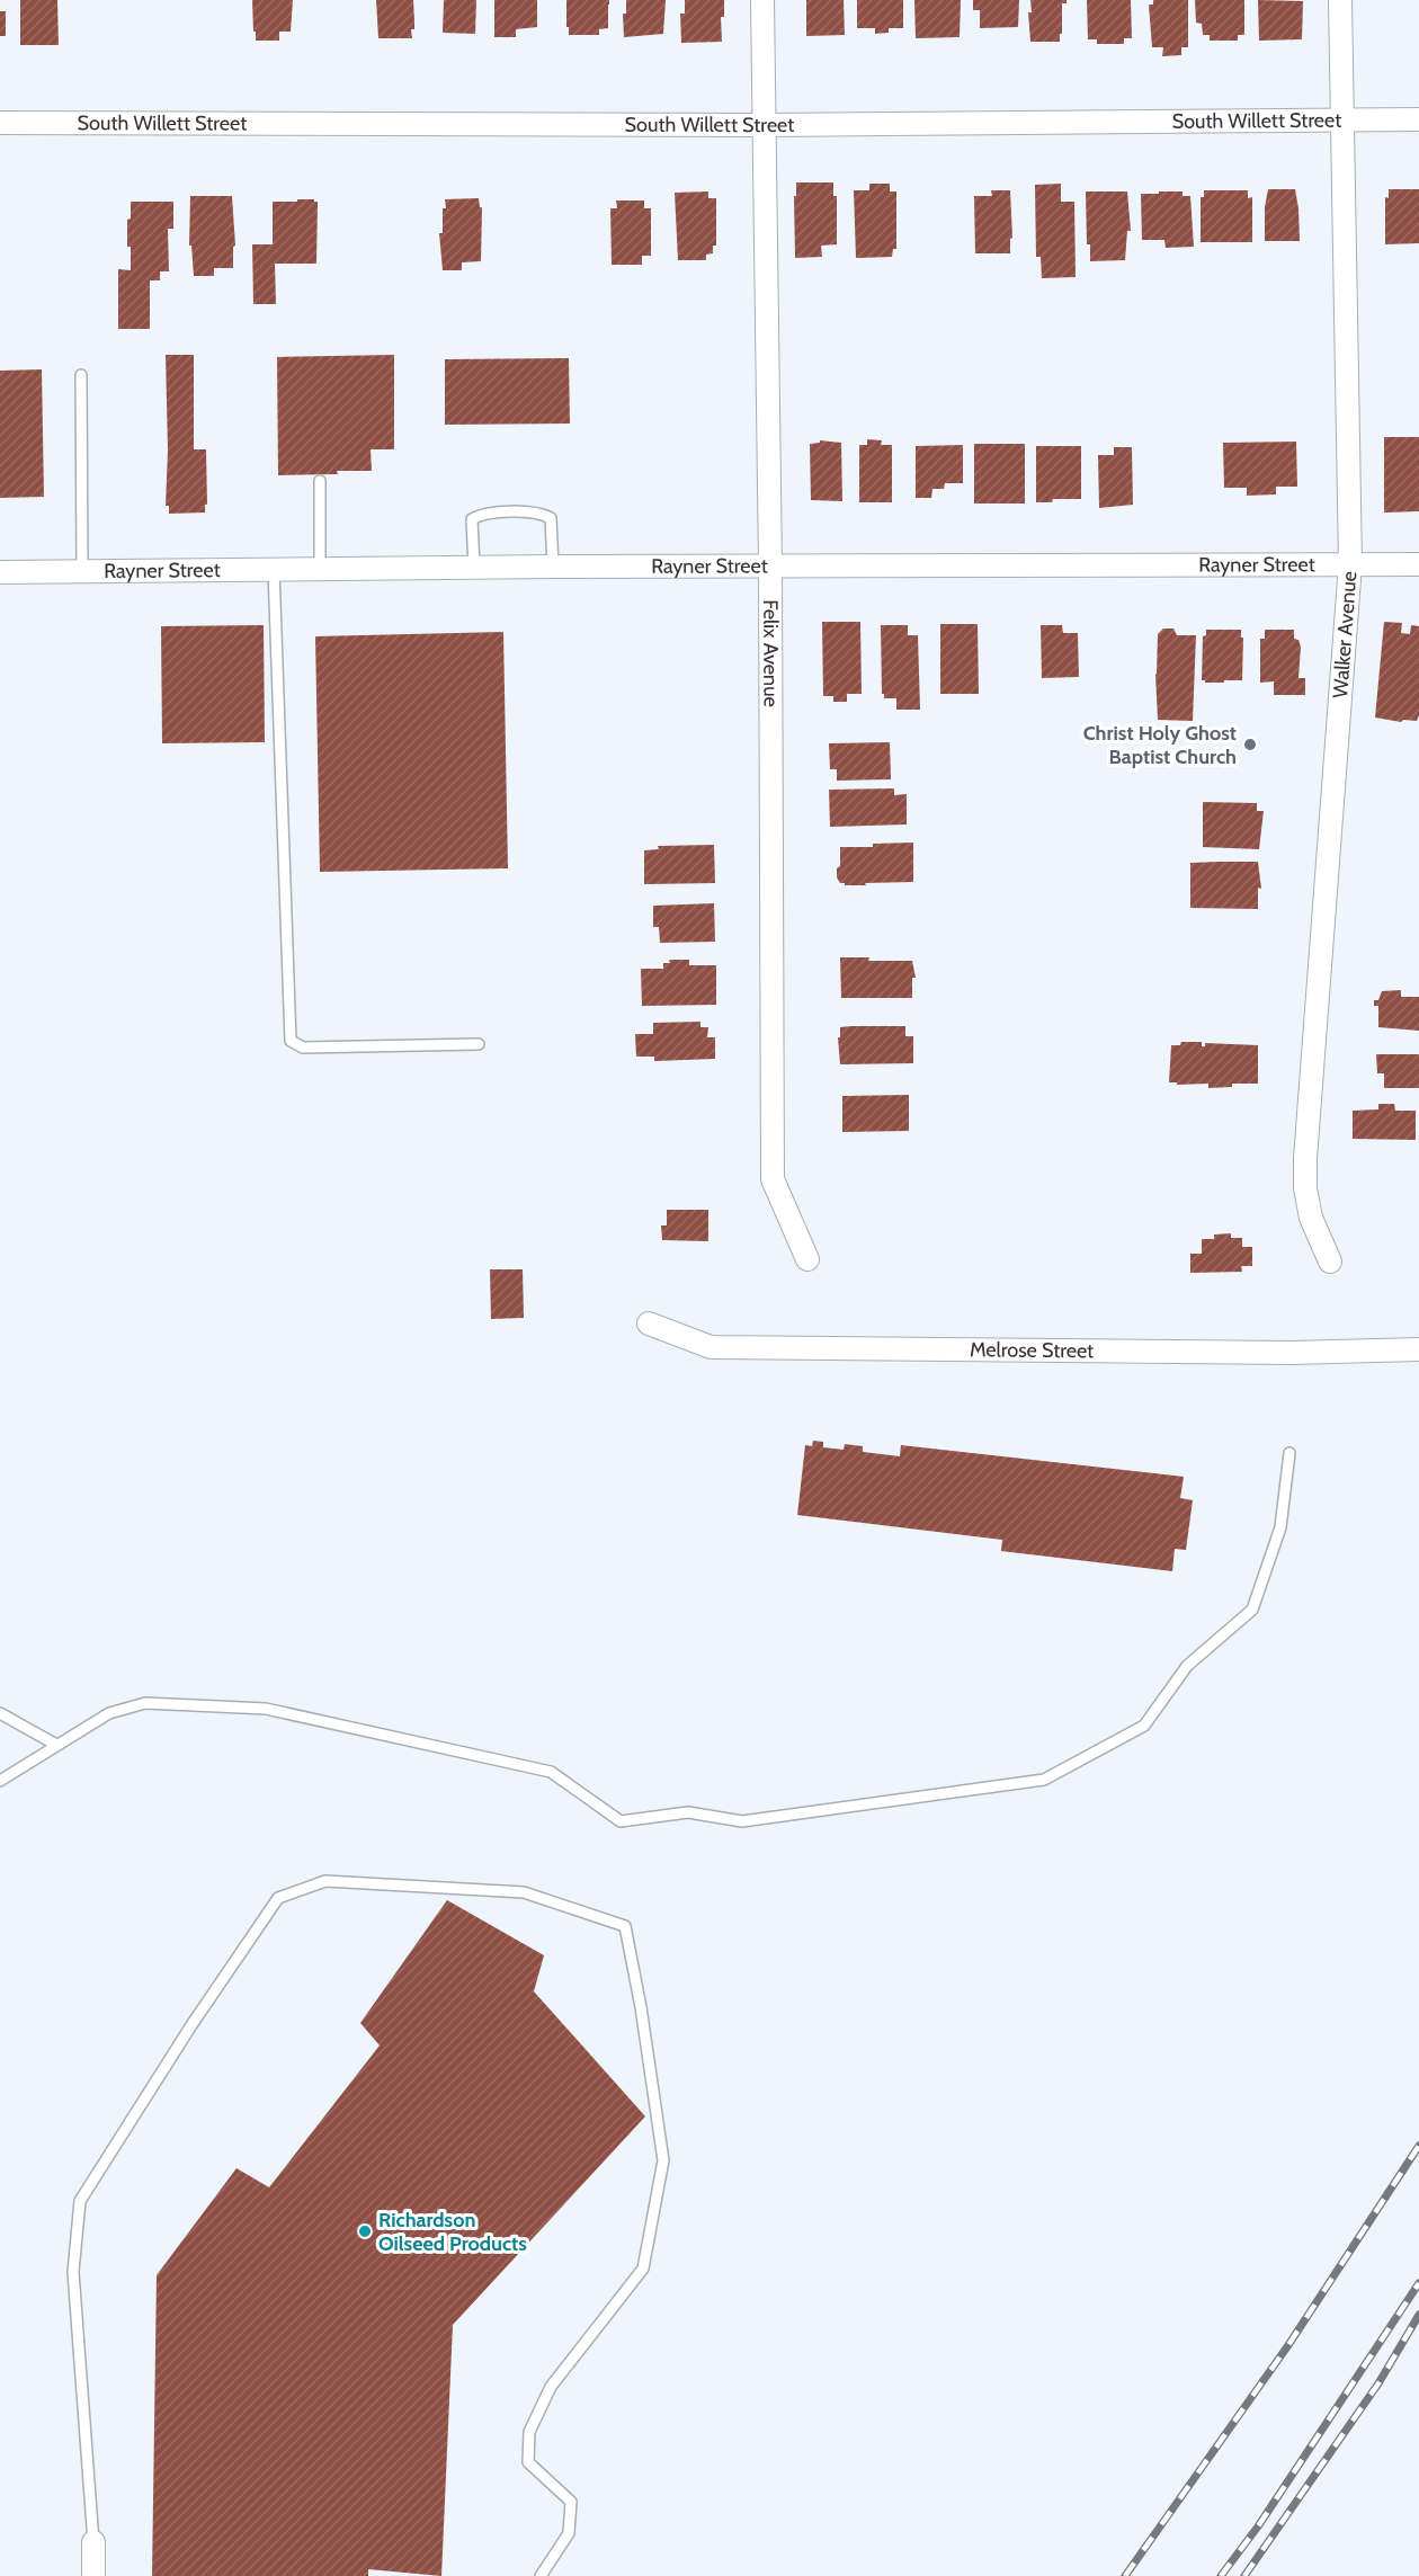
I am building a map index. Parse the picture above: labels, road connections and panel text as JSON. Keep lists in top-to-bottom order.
{
  "streets": {
    "street": [
      "South Willett Street",
      "Rayner Street",
      "Walker Avenue",
      "Felix Avenue",
      "Melrose Street"
    ]
  },
  "crossings": [
    ["South Willett Street", "Walker Avenue"],
    ["South Willett Street", "Felix Avenue"],
    ["Rayner Street", "Walker Avenue"],
    ["Rayner Street", "Felix Avenue"]
  ],
  "places": ["Christ Holy Ghost Baptist Church", "Richardson Oilseed Products"]
}
